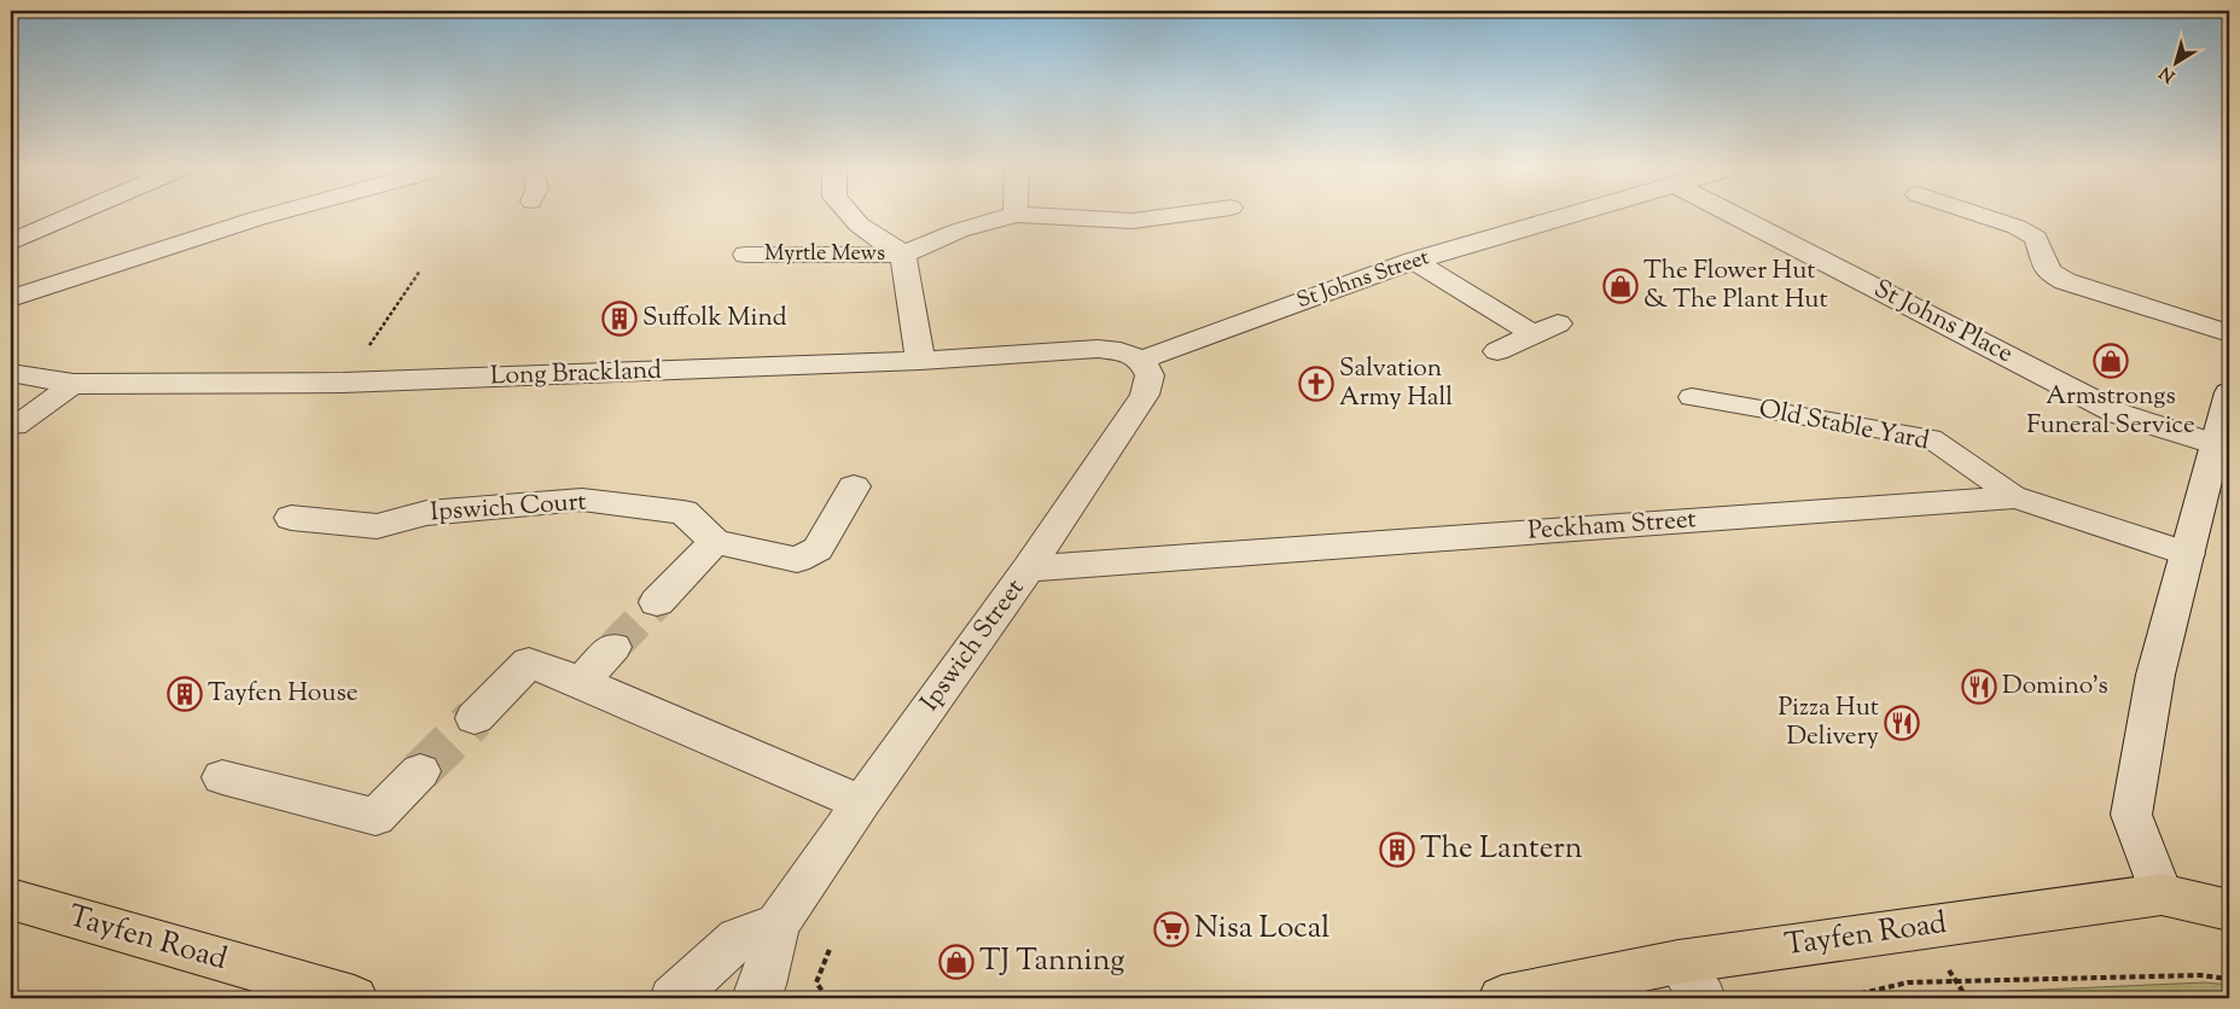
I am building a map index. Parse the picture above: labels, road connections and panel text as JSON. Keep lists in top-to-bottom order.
{
  "streets": {
    "main road": ["Tayfen Road"],
    "street": [
      "Myrtle Mews",
      "St Johns Street",
      "St Johns Place",
      "Long Brackland",
      "Ipswich Court",
      "Peckham Street",
      "Ipswich Street"
    ],
    "lane": ["Old Stable Yard"]
  },
  "crossings": [
    ["St Johns Street", "Long Brackland"],
    ["St Johns Street", "Ipswich Street"],
    ["Long Brackland", "Ipswich Street"],
    ["Old Stable Yard", "Peckham Street"],
    ["Peckham Street", "Ipswich Street"]
  ],
  "places": {
    "shop": ["The Flower Hut & The Plant Hut", "Armstrongs Funeral Service", "TJ Tanning"],
    "building": ["Suffolk Mind", "Tayfen House", "The Lantern"],
    "church": ["Salvation Army Hall"],
    "restaurant": ["Domino's", "Pizza Hut Delivery"],
    "supermarket": ["Nisa Local"]
  },
  "north": "bottom left"
}
